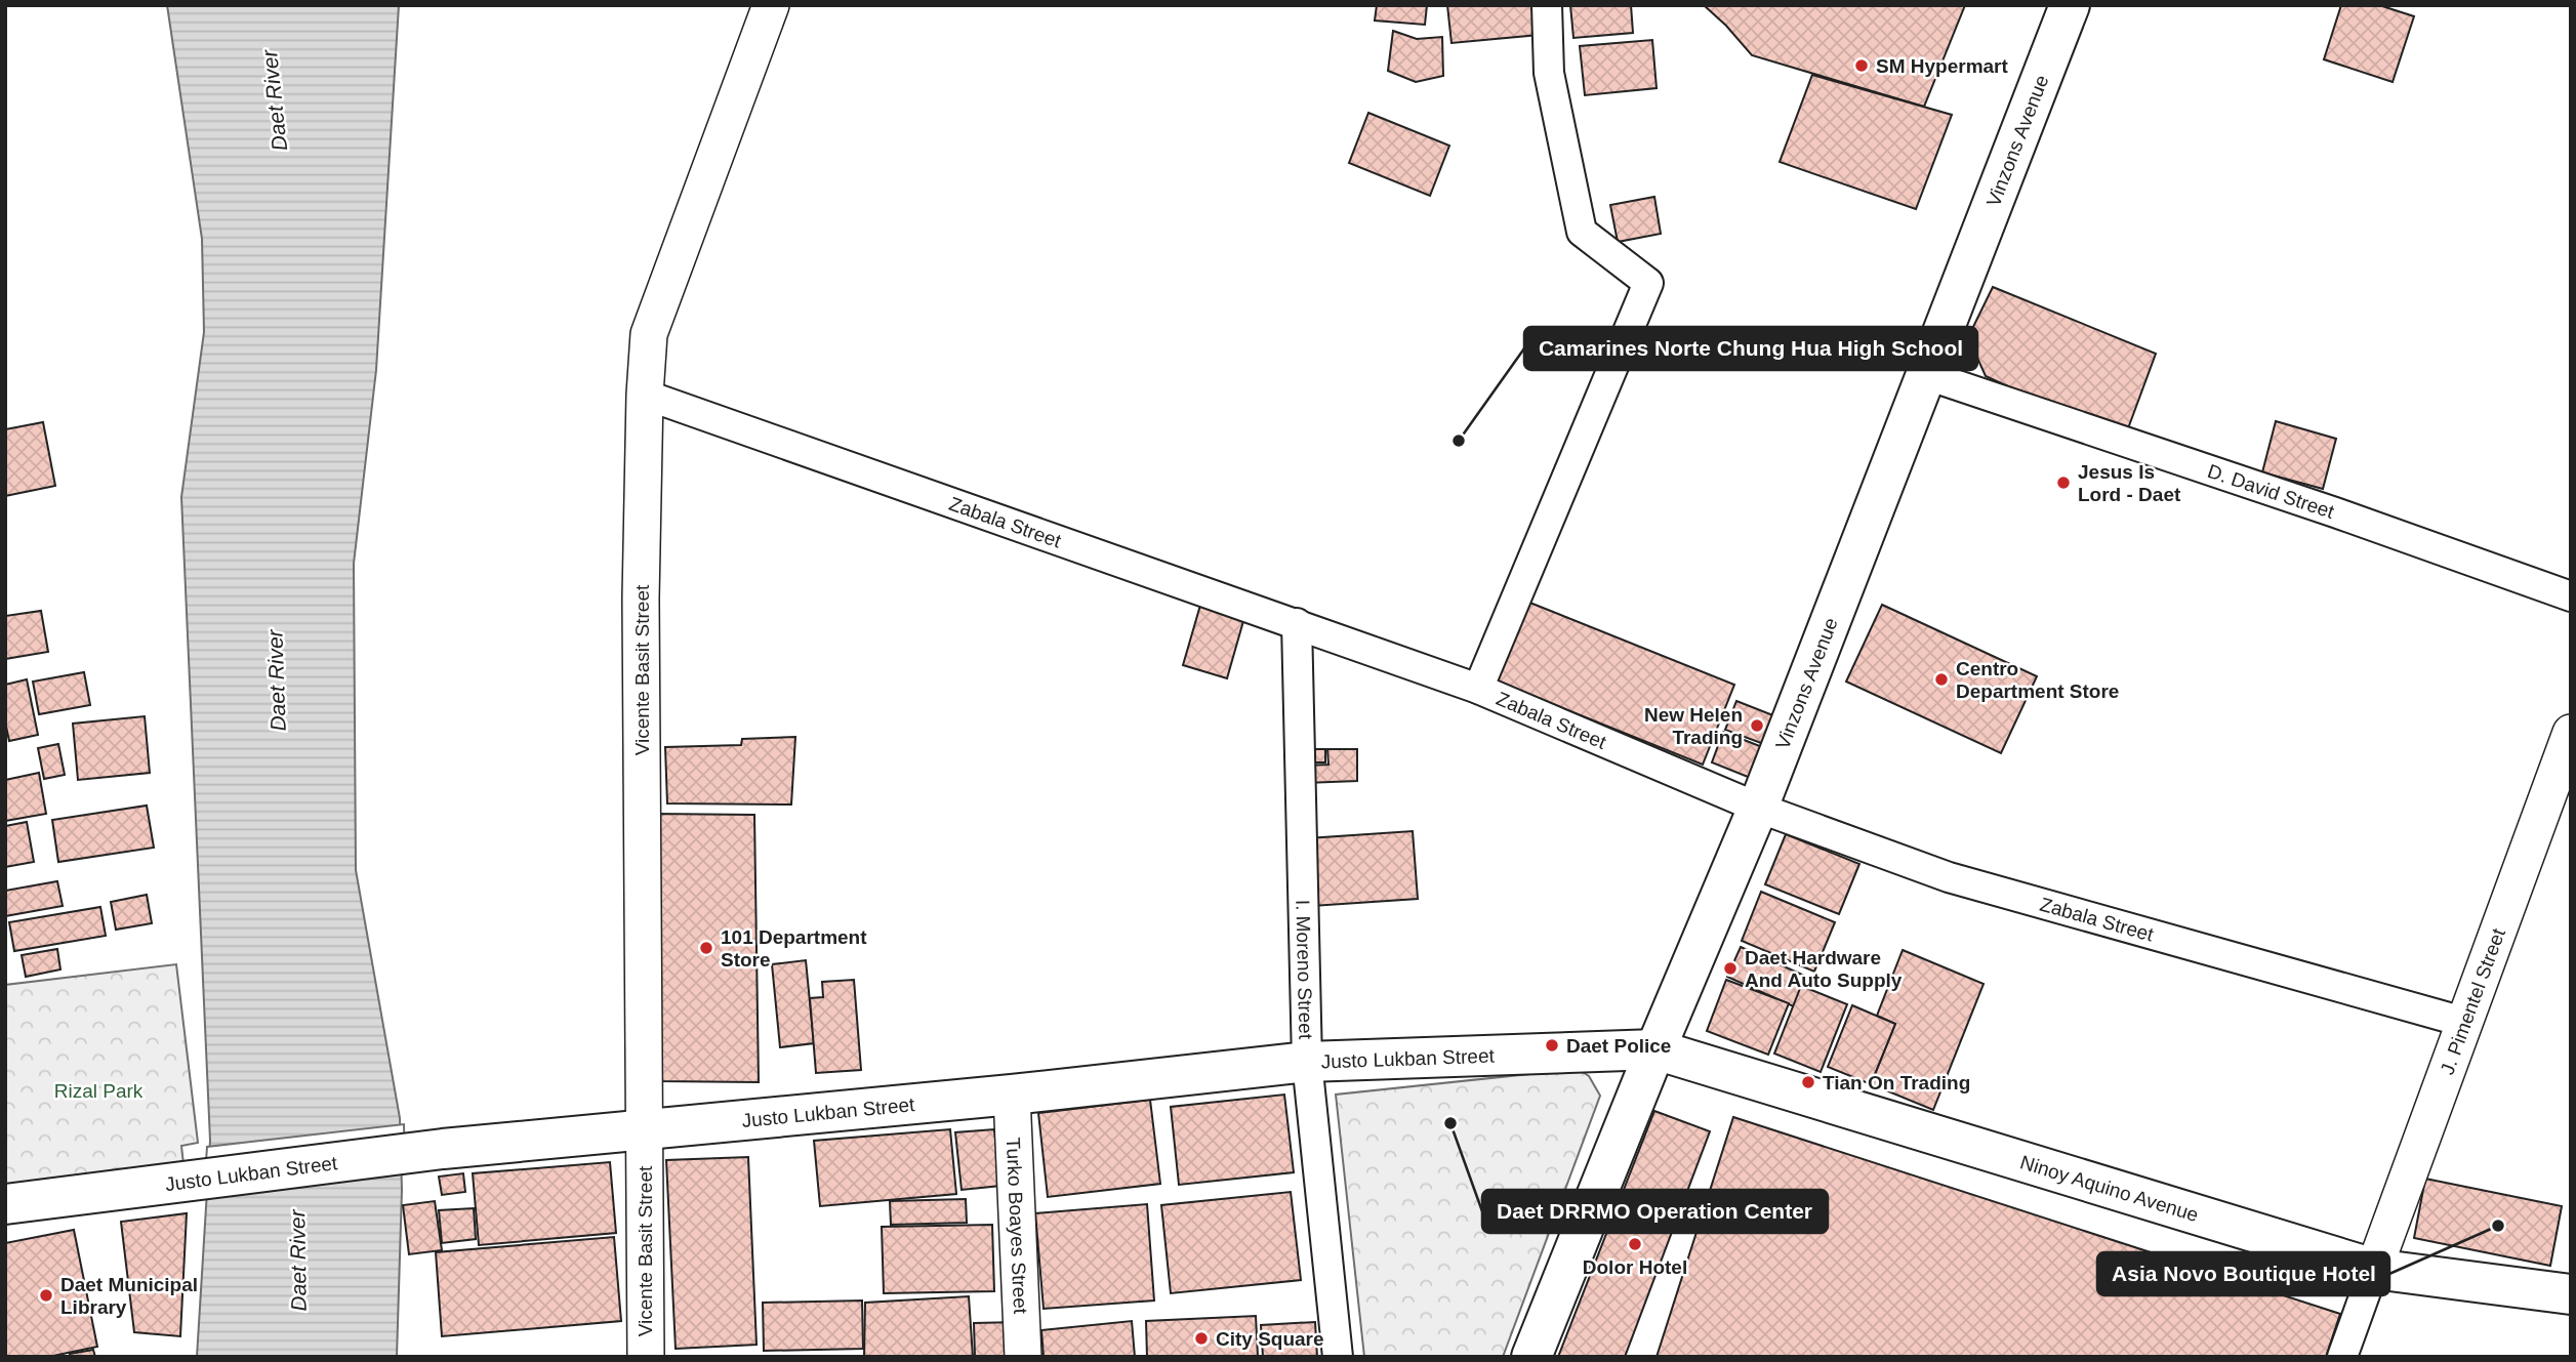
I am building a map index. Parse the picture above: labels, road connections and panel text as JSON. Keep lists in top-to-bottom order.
{
  "streets": {
    "main road": ["Vinzons Avenue", "Justo Lukban Street", "Ninoy Aquino Avenue"],
    "street": [
      "D. David Street",
      "Zabala Street",
      "Vicente Basit Street",
      "I. Moreno Street",
      "J. Pimentel Street",
      "Turko Boayes Street"
    ]
  },
  "crossings": [
    ["Vinzons Avenue", "D. David Street"],
    ["Vinzons Avenue", "Zabala Street"],
    ["Vinzons Avenue", "Justo Lukban Street"],
    ["Vinzons Avenue", "Ninoy Aquino Avenue"],
    ["Zabala Street", "Vicente Basit Street"],
    ["Zabala Street", "I. Moreno Street"],
    ["Zabala Street", "J. Pimentel Street"],
    ["Vicente Basit Street", "Justo Lukban Street"],
    ["I. Moreno Street", "Justo Lukban Street"],
    ["J. Pimentel Street", "Ninoy Aquino Avenue"],
    ["Justo Lukban Street", "Ninoy Aquino Avenue"],
    ["Justo Lukban Street", "Turko Boayes Street"]
  ],
  "water": ["Daet River"],
  "parks": ["Rizal Park"],
  "places": [
    "SM Hypermart",
    "Camarines Norte Chung Hua High School",
    "Jesus Is Lord - Daet",
    "Centro Department Store",
    "New Helen Trading",
    "101 Department Store",
    "Daet Hardware And Auto Supply",
    "Daet Police",
    "Tian On Trading",
    "Daet DRRMO Operation Center",
    "Asia Novo Boutique Hotel",
    "Dolor Hotel",
    "Daet Municipal Library",
    "City Square"
  ]
}
